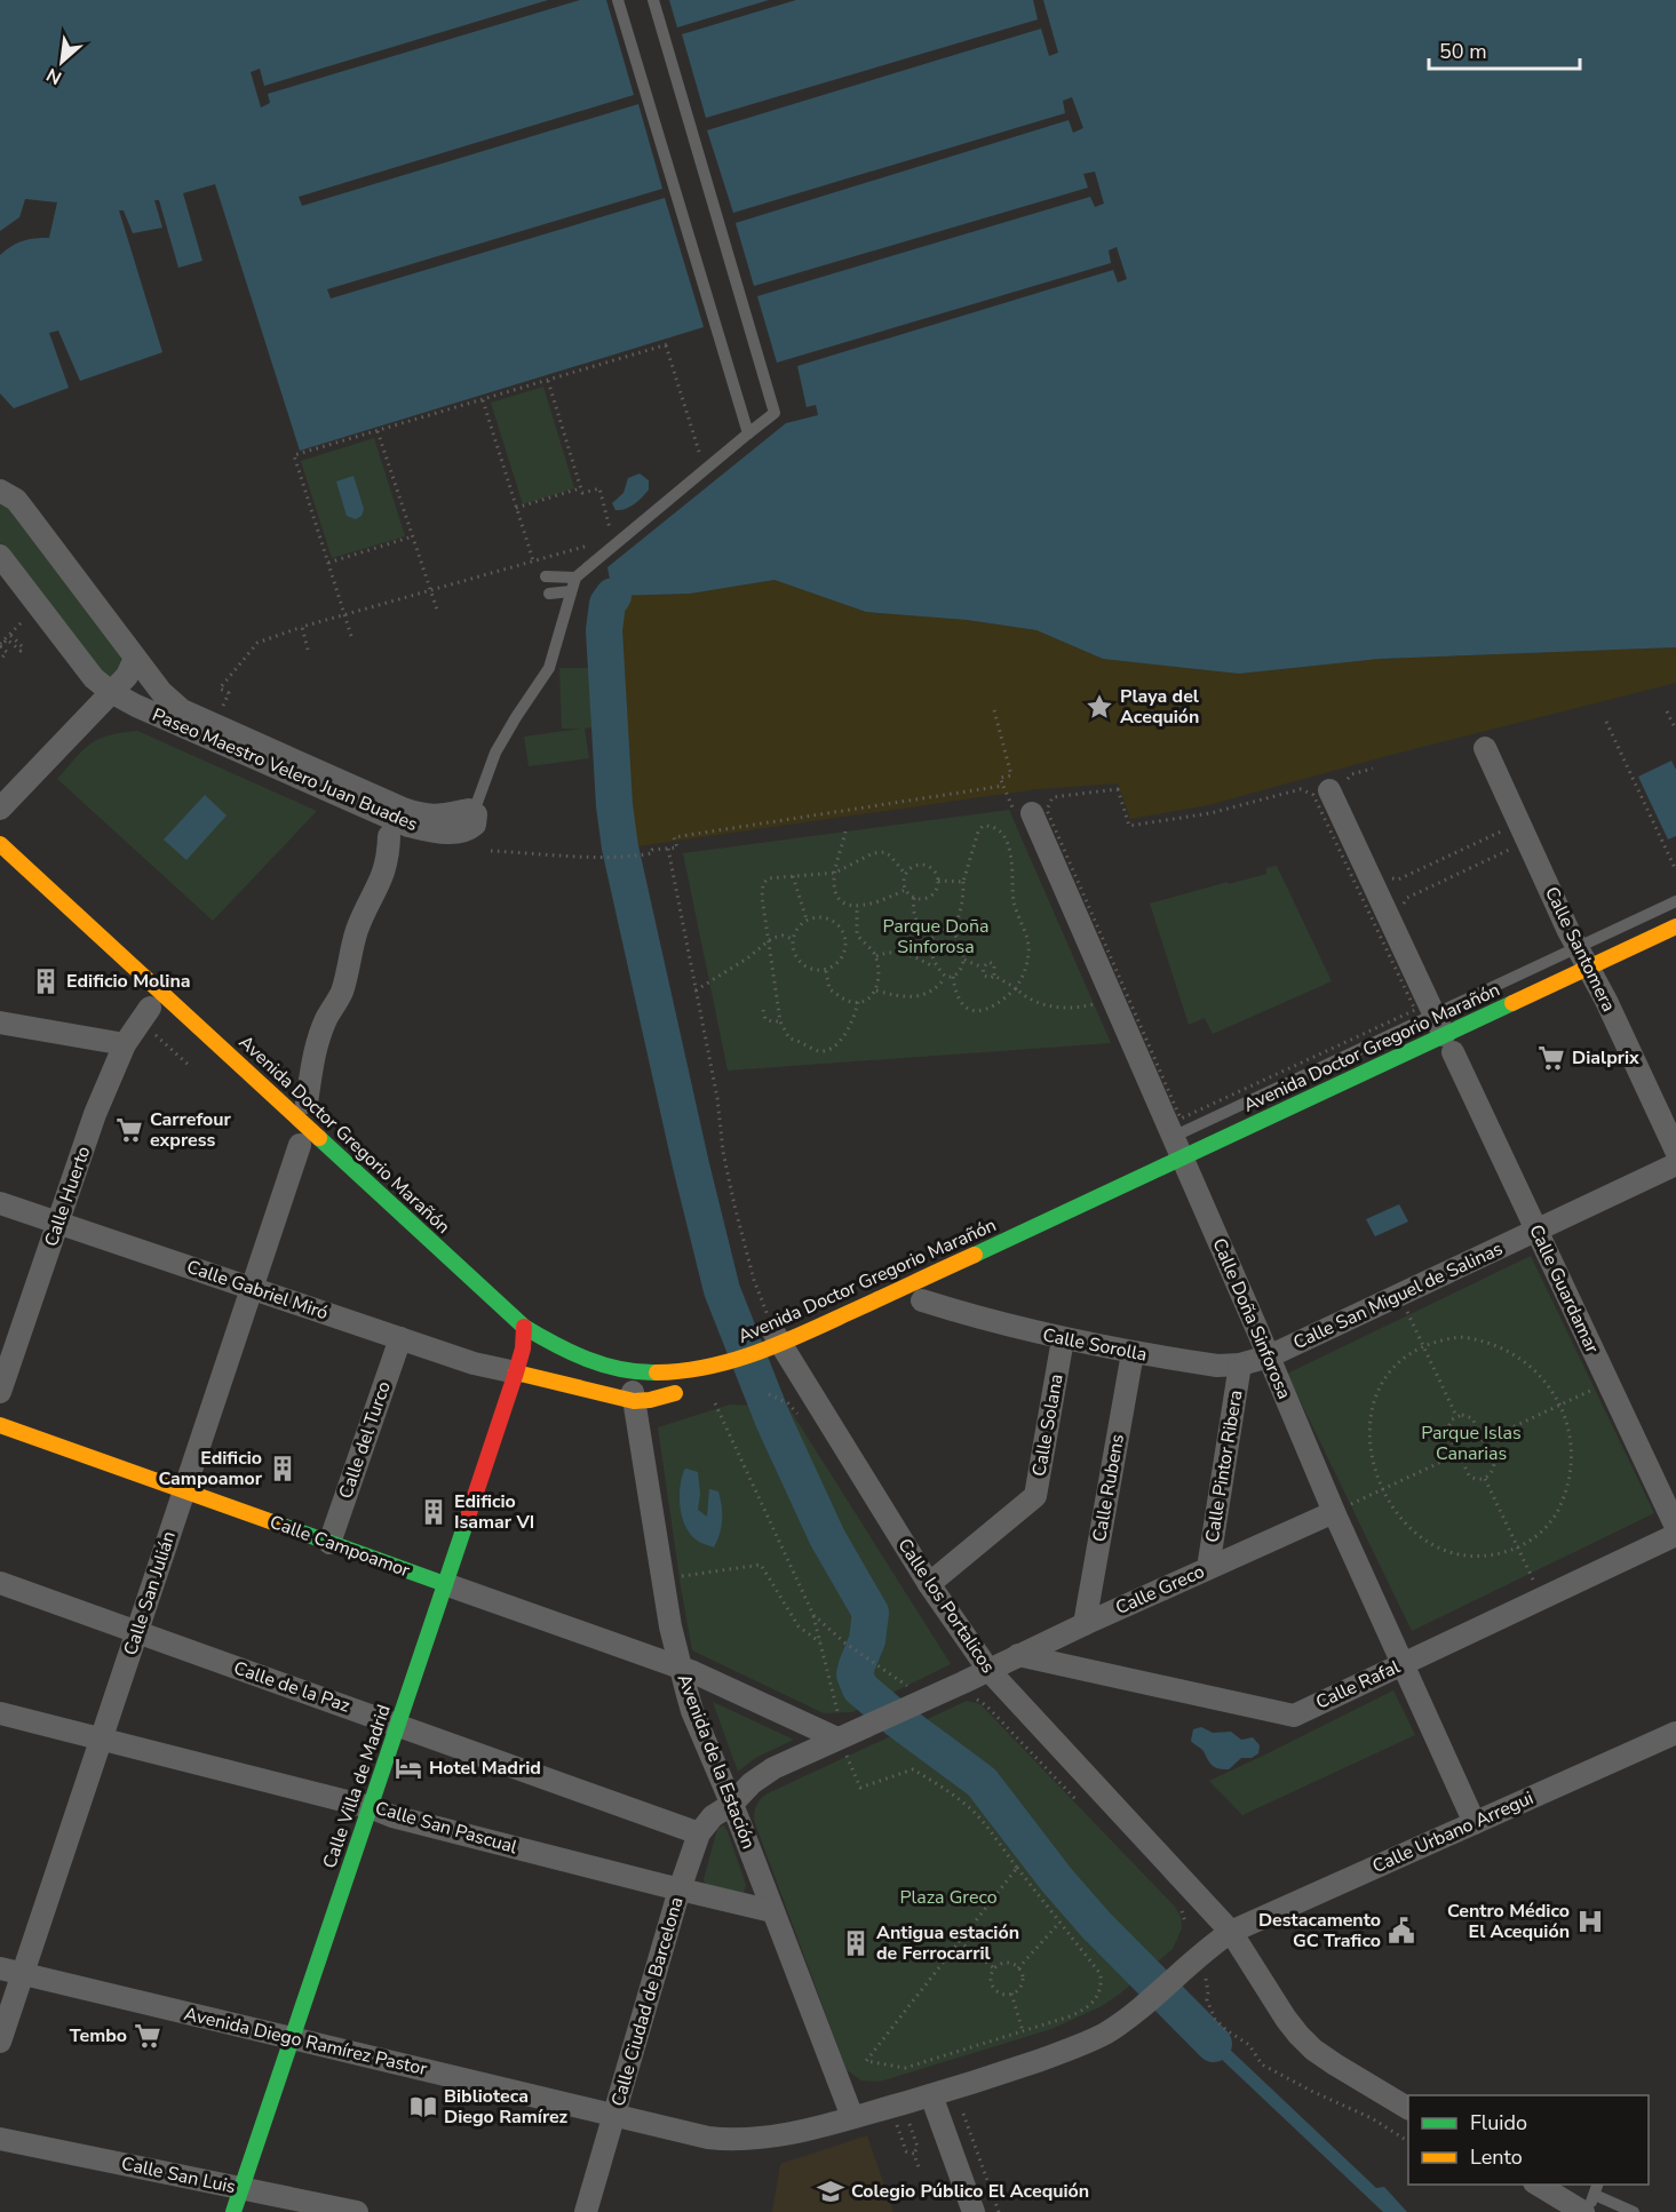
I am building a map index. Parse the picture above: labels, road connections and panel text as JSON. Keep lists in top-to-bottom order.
{
  "streets": {
    "street": [
      "Paseo Maestro Velero Juan Buades",
      "Calle Santomera",
      "Avenida Doctor Gregorio Marañón",
      "Calle Huerto",
      "Calle Guardamar",
      "Calle Gabriel Miró",
      "Calle San Miguel de Salinas",
      "Calle Doña Sinforosa",
      "Calle Sorolla",
      "Calle Solana",
      "Calle del Turco",
      "Calle Pintor Ribera",
      "Calle Rubens",
      "Calle Campoamor",
      "Calle Greco",
      "Calle San Julián",
      "Calle los Portalicos",
      "Calle Rafal",
      "Calle de la Paz",
      "Avenida de la Estación",
      "Calle Villa de Madrid",
      "Calle San Pascual",
      "Calle Urbano Arregui",
      "Calle Ciudad de Barcelona",
      "Avenida Diego Ramírez Pastor",
      "Calle San Luis"
    ]
  },
  "crossings": [
    ["Calle Santomera", "Avenida Doctor Gregorio Marañón"],
    ["Avenida Doctor Gregorio Marañón", "Calle Guardamar"],
    ["Avenida Doctor Gregorio Marañón", "Calle Doña Sinforosa"],
    ["Avenida Doctor Gregorio Marañón", "Calle los Portalicos"],
    ["Avenida Doctor Gregorio Marañón", "Calle Villa de Madrid"],
    ["Calle Huerto", "Calle Gabriel Miró"],
    ["Calle Guardamar", "Calle San Miguel de Salinas"],
    ["Calle Gabriel Miró", "Calle del Turco"],
    ["Calle Gabriel Miró", "Calle San Julián"],
    ["Calle Gabriel Miró", "Calle Villa de Madrid"],
    ["Calle San Miguel de Salinas", "Calle Doña Sinforosa"],
    ["Calle San Miguel de Salinas", "Calle Sorolla"],
    ["Calle Doña Sinforosa", "Calle Sorolla"],
    ["Calle Doña Sinforosa", "Calle Greco"],
    ["Calle Doña Sinforosa", "Calle Rafal"],
    ["Calle Doña Sinforosa", "Calle Urbano Arregui"],
    ["Calle Sorolla", "Calle Solana"],
    ["Calle Sorolla", "Calle Pintor Ribera"],
    ["Calle Sorolla", "Calle Rubens"],
    ["Calle Solana", "Calle los Portalicos"],
    ["Calle del Turco", "Calle Campoamor"],
    ["Calle Pintor Ribera", "Calle Greco"],
    ["Calle Rubens", "Calle Greco"],
    ["Calle Campoamor", "Calle San Julián"],
    ["Calle Campoamor", "Avenida de la Estación"],
    ["Calle Campoamor", "Calle Villa de Madrid"],
    ["Calle Greco", "Calle los Portalicos"],
    ["Calle Greco", "Calle Rafal"],
    ["Calle San Julián", "Calle de la Paz"],
    ["Calle San Julián", "Calle San Pascual"],
    ["Calle San Julián", "Avenida Diego Ramírez Pastor"],
    ["Calle los Portalicos", "Calle Urbano Arregui"],
    ["Calle de la Paz", "Calle Villa de Madrid"],
    ["Calle de la Paz", "Calle Ciudad de Barcelona"],
    ["Avenida de la Estación", "Calle San Pascual"],
    ["Avenida de la Estación", "Calle Ciudad de Barcelona"],
    ["Avenida de la Estación", "Avenida Diego Ramírez Pastor"],
    ["Calle Villa de Madrid", "Calle San Pascual"],
    ["Calle Villa de Madrid", "Avenida Diego Ramírez Pastor"],
    ["Calle Villa de Madrid", "Calle San Luis"],
    ["Calle San Pascual", "Calle Ciudad de Barcelona"],
    ["Calle Ciudad de Barcelona", "Avenida Diego Ramírez Pastor"]
  ],
  "parks": ["Parque Doña Sinforosa", "Parque Islas Canarias", "Plaza Greco"],
  "places": {
    "place": ["Playa del Acequión"],
    "building": [
      "Edificio Molina",
      "Edificio Campoamor",
      "Edificio Isamar VI",
      "Antigua estación de Ferrocarril"
    ],
    "supermarket": ["Dialprix", "Carrefour express", "Tembo"],
    "hotel": ["Hotel Madrid"],
    "hospital": ["Centro Médico El Acequión"],
    "public building": ["Destacamento GC Trafico"],
    "library": ["Biblioteca Diego Ramírez"],
    "school or university": ["Colegio Público El Acequión"]
  },
  "legend": ["Fluido", "Lento"],
  "scale_bar": "50 m",
  "north": "bottom left"
}
